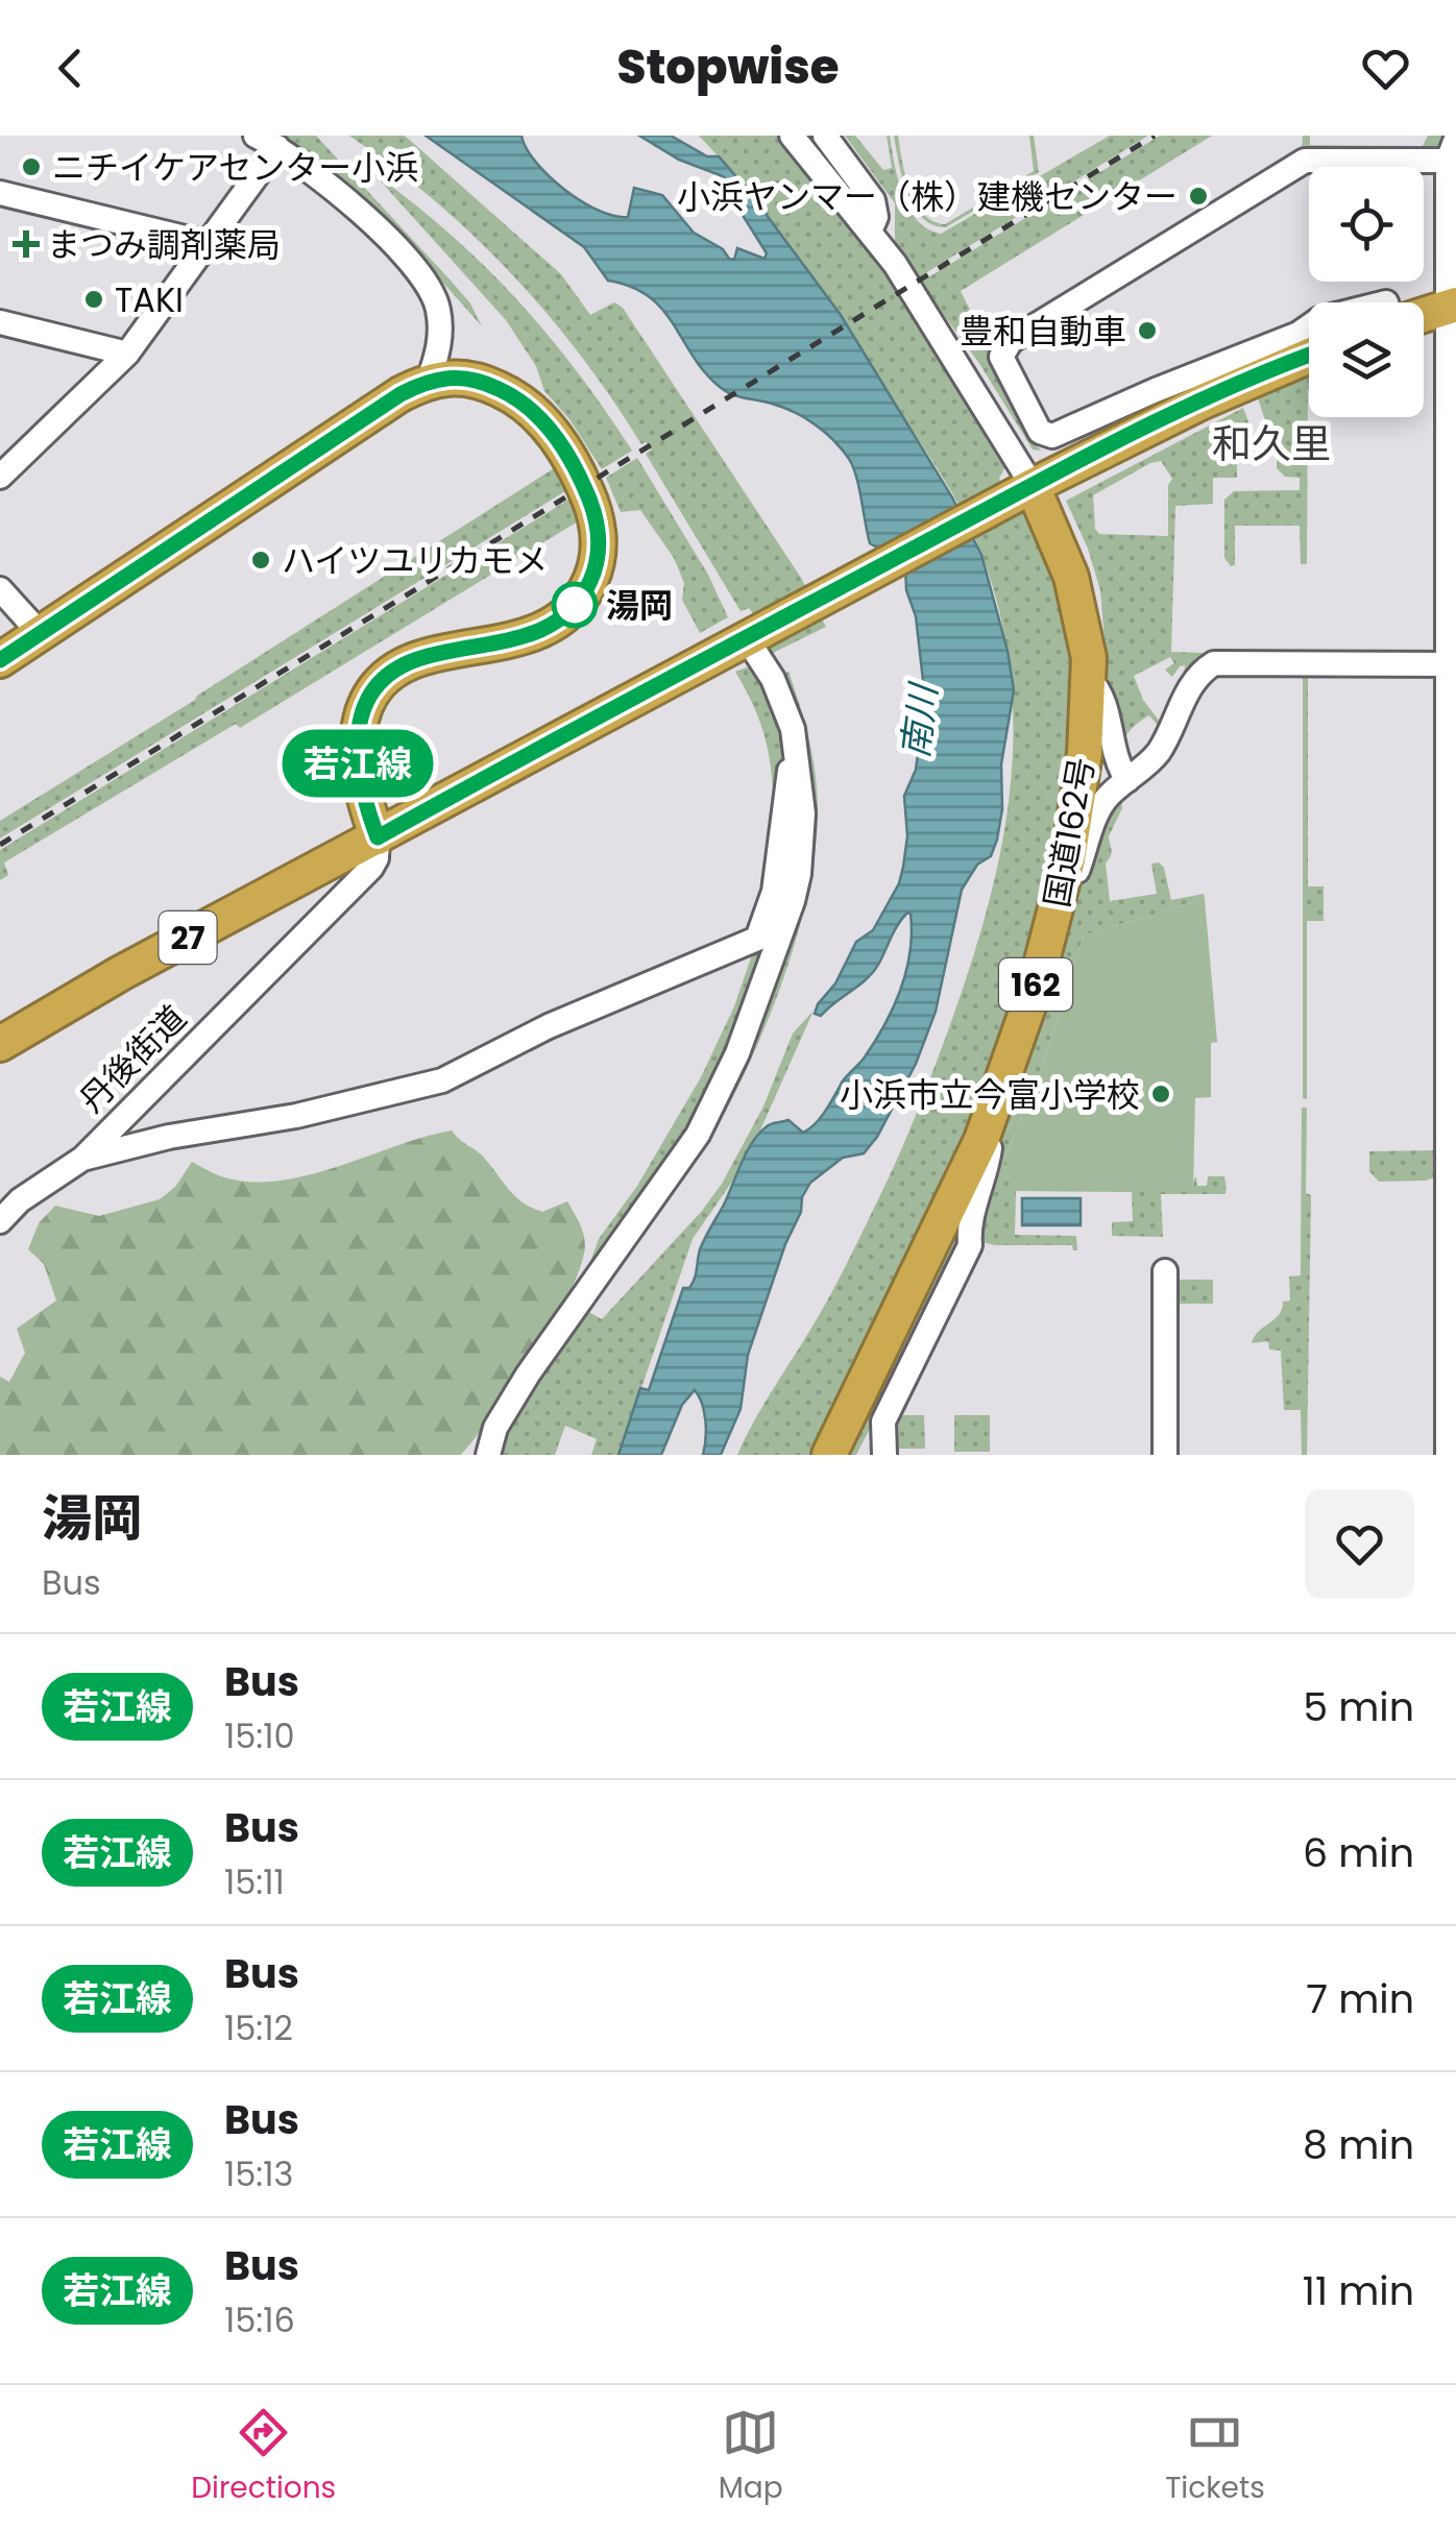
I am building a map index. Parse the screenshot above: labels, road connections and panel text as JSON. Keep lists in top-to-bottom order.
{
  "streets": {
    "highway": ["国道162号", "27", "162"],
    "street": ["丹後街道"]
  },
  "crossings": [
    ["国道162号", "27"],
    ["27", "丹後街道"]
  ],
  "districts": ["和久里"],
  "water": ["南川"],
  "places": {
    "other": [
      "ニチイケアセンター小浜",
      "小浜ヤンマー（株）建機センター",
      "TAKI",
      "豊和自動車",
      "ハイツユリカモメ",
      "湯岡",
      "小浜市立今富小学校"
    ],
    "health": ["まつみ調剤薬局"]
  },
  "lines": ["bus line 若江線"],
  "page": {
    "header": "Stopwise",
    "on_map": "若江線",
    "heading": ["湯岡", "Bus"],
    "list": [
      {
        "mark": "若江線",
        "name": "Bus",
        "note": "15:10",
        "value": "5 min"
      },
      {
        "mark": "若江線",
        "name": "Bus",
        "note": "15:11",
        "value": "6 min"
      },
      {
        "mark": "若江線",
        "name": "Bus",
        "note": "15:12",
        "value": "7 min"
      },
      {
        "mark": "若江線",
        "name": "Bus",
        "note": "15:13",
        "value": "8 min"
      },
      {
        "mark": "若江線",
        "name": "Bus",
        "note": "15:16",
        "value": "11 min"
      }
    ],
    "tabs": ["Directions", "Map", "Tickets"]
  }
}
